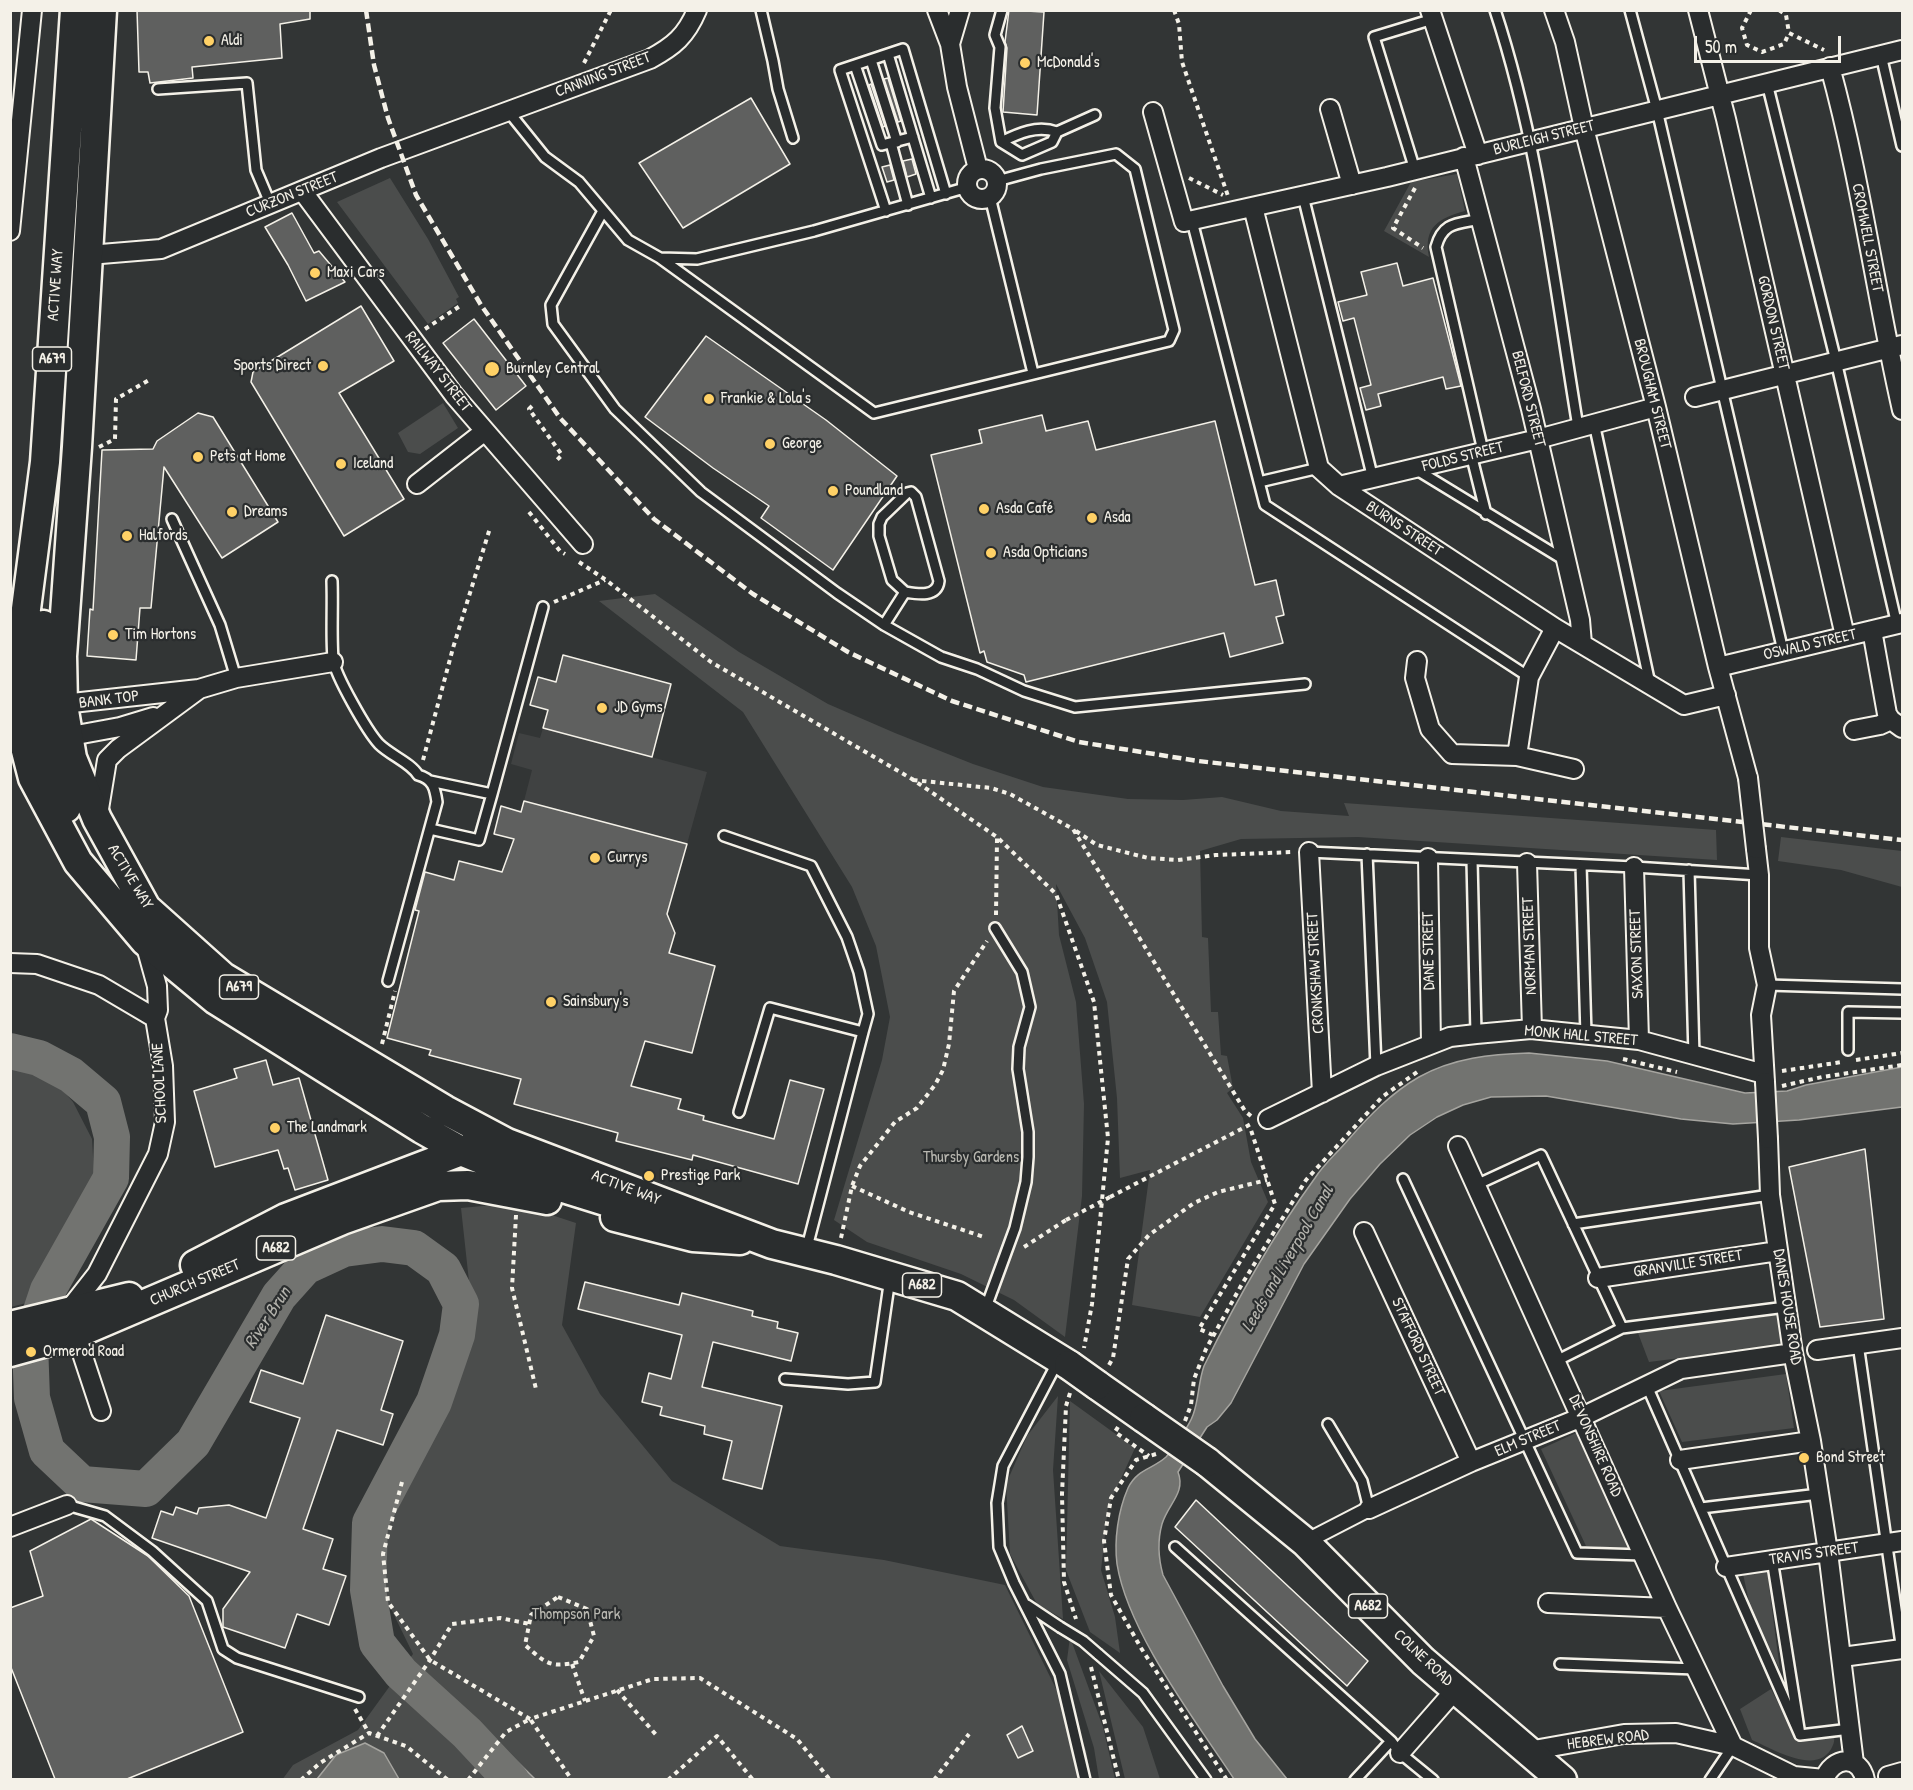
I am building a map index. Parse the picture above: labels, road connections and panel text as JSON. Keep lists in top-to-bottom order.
{
  "streets": {
    "main road": [
      "ACTIVE WAY",
      "A679",
      "A682",
      "CHURCH STREET",
      "COLNE ROAD"
    ],
    "street": [
      "CANNING STREET",
      "BURLEIGH STREET",
      "CURZON STREET",
      "CROMWELL STREET",
      "GORDON STREET",
      "RAILWAY STREET",
      "BROUGHAM STREET",
      "BELFORD STREET",
      "FOLDS STREET",
      "BURNS STREET",
      "OSWALD STREET",
      "BANK TOP",
      "NORMAN STREET",
      "DANE STREET",
      "SAXON STREET",
      "CRONKSHAW STREET",
      "MONK HALL STREET",
      "SCHOOL LANE",
      "GRANVILLE STREET",
      "DANES HOUSE ROAD",
      "STAFFORD STREET",
      "ELM STREET",
      "DEVONSHIRE ROAD",
      "TRAVIS STREET",
      "HEBREW ROAD"
    ]
  },
  "crossings": [
    ["CANNING STREET", "CURZON STREET"],
    ["BURLEIGH STREET", "CROMWELL STREET"],
    ["BURLEIGH STREET", "GORDON STREET"],
    ["BURLEIGH STREET", "BROUGHAM STREET"],
    ["BURLEIGH STREET", "BELFORD STREET"],
    ["CURZON STREET", "ACTIVE WAY"],
    ["CURZON STREET", "RAILWAY STREET"],
    ["ACTIVE WAY", "A679"],
    ["ACTIVE WAY", "BANK TOP"],
    ["ACTIVE WAY", "SCHOOL LANE"],
    ["ACTIVE WAY", "A682"],
    ["ACTIVE WAY", "CHURCH STREET"],
    ["GORDON STREET", "OSWALD STREET"],
    ["A679", "BANK TOP"],
    ["BROUGHAM STREET", "FOLDS STREET"],
    ["BROUGHAM STREET", "BURNS STREET"],
    ["BROUGHAM STREET", "OSWALD STREET"],
    ["BROUGHAM STREET", "DANES HOUSE ROAD"],
    ["BELFORD STREET", "FOLDS STREET"],
    ["BELFORD STREET", "BURNS STREET"],
    ["FOLDS STREET", "BURNS STREET"],
    ["NORMAN STREET", "MONK HALL STREET"],
    ["DANE STREET", "MONK HALL STREET"],
    ["SAXON STREET", "MONK HALL STREET"],
    ["CRONKSHAW STREET", "MONK HALL STREET"],
    ["MONK HALL STREET", "DANES HOUSE ROAD"],
    ["SCHOOL LANE", "CHURCH STREET"],
    ["A682", "COLNE ROAD"],
    ["GRANVILLE STREET", "DANES HOUSE ROAD"],
    ["DANES HOUSE ROAD", "ELM STREET"],
    ["DANES HOUSE ROAD", "TRAVIS STREET"],
    ["STAFFORD STREET", "ELM STREET"],
    ["ELM STREET", "DEVONSHIRE ROAD"],
    ["ELM STREET", "COLNE ROAD"],
    ["DEVONSHIRE ROAD", "HEBREW ROAD"],
    ["COLNE ROAD", "HEBREW ROAD"]
  ],
  "water": ["Leeds and Liverpool Canal", "River Brun"],
  "parks": ["Thursby Gardens", "Thompson Park"],
  "places": [
    "Aldi",
    "McDonald's",
    "Maxi Cars",
    "Sports Direct",
    "Burnley Central",
    "Frankie & Lola's",
    "George",
    "Pets at Home",
    "Iceland",
    "Poundland",
    "Asda Café",
    "Dreams",
    "Asda",
    "Halfords",
    "Asda Opticians",
    "Tim Hortons",
    "JD Gyms",
    "Currys",
    "Sainsbury's",
    "The Landmark",
    "Prestige Park",
    "Ormerod Road",
    "Bond Street"
  ],
  "scale_bar": "50 m"
}
